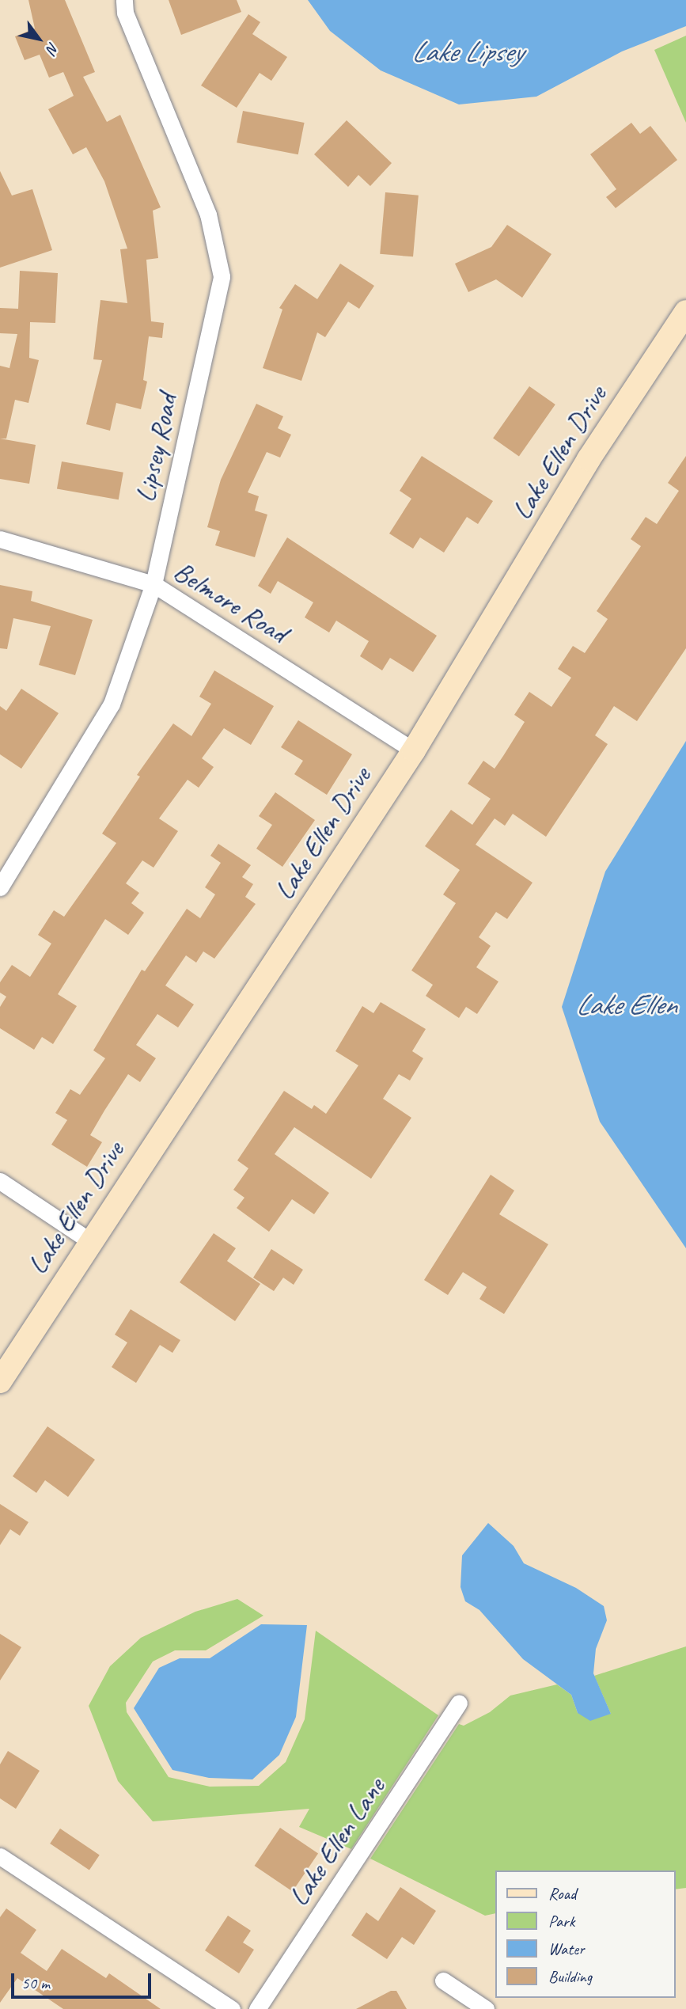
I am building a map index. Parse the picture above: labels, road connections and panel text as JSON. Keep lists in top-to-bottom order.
{
  "streets": {
    "street": [
      "Lipsey Road",
      "Lake Ellen Drive",
      "Belmore Road",
      "Lake Ellen Lane"
    ]
  },
  "crossings": [
    ["Lipsey Road", "Belmore Road"],
    ["Lake Ellen Drive", "Belmore Road"]
  ],
  "water": ["Lake Lipsey", "Lake Ellen"],
  "legend": [
    "Road",
    "Park",
    "Water",
    "Building"
  ],
  "scale_bar": "50 m",
  "north": "bottom right"
}
